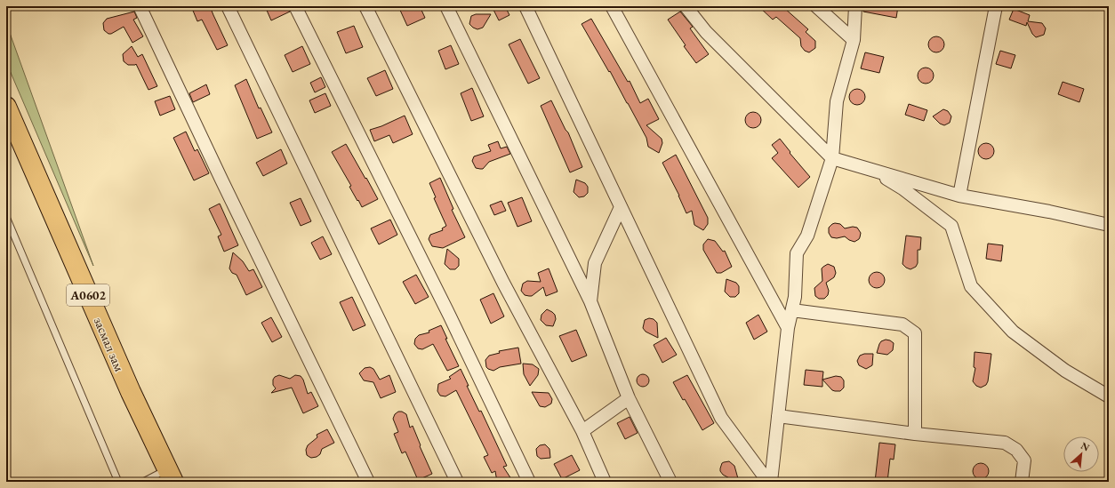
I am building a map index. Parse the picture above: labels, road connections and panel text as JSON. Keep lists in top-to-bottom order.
{
  "streets": {
    "highway": ["A0602", "засмал зам"]
  },
  "north": "top right"
}
